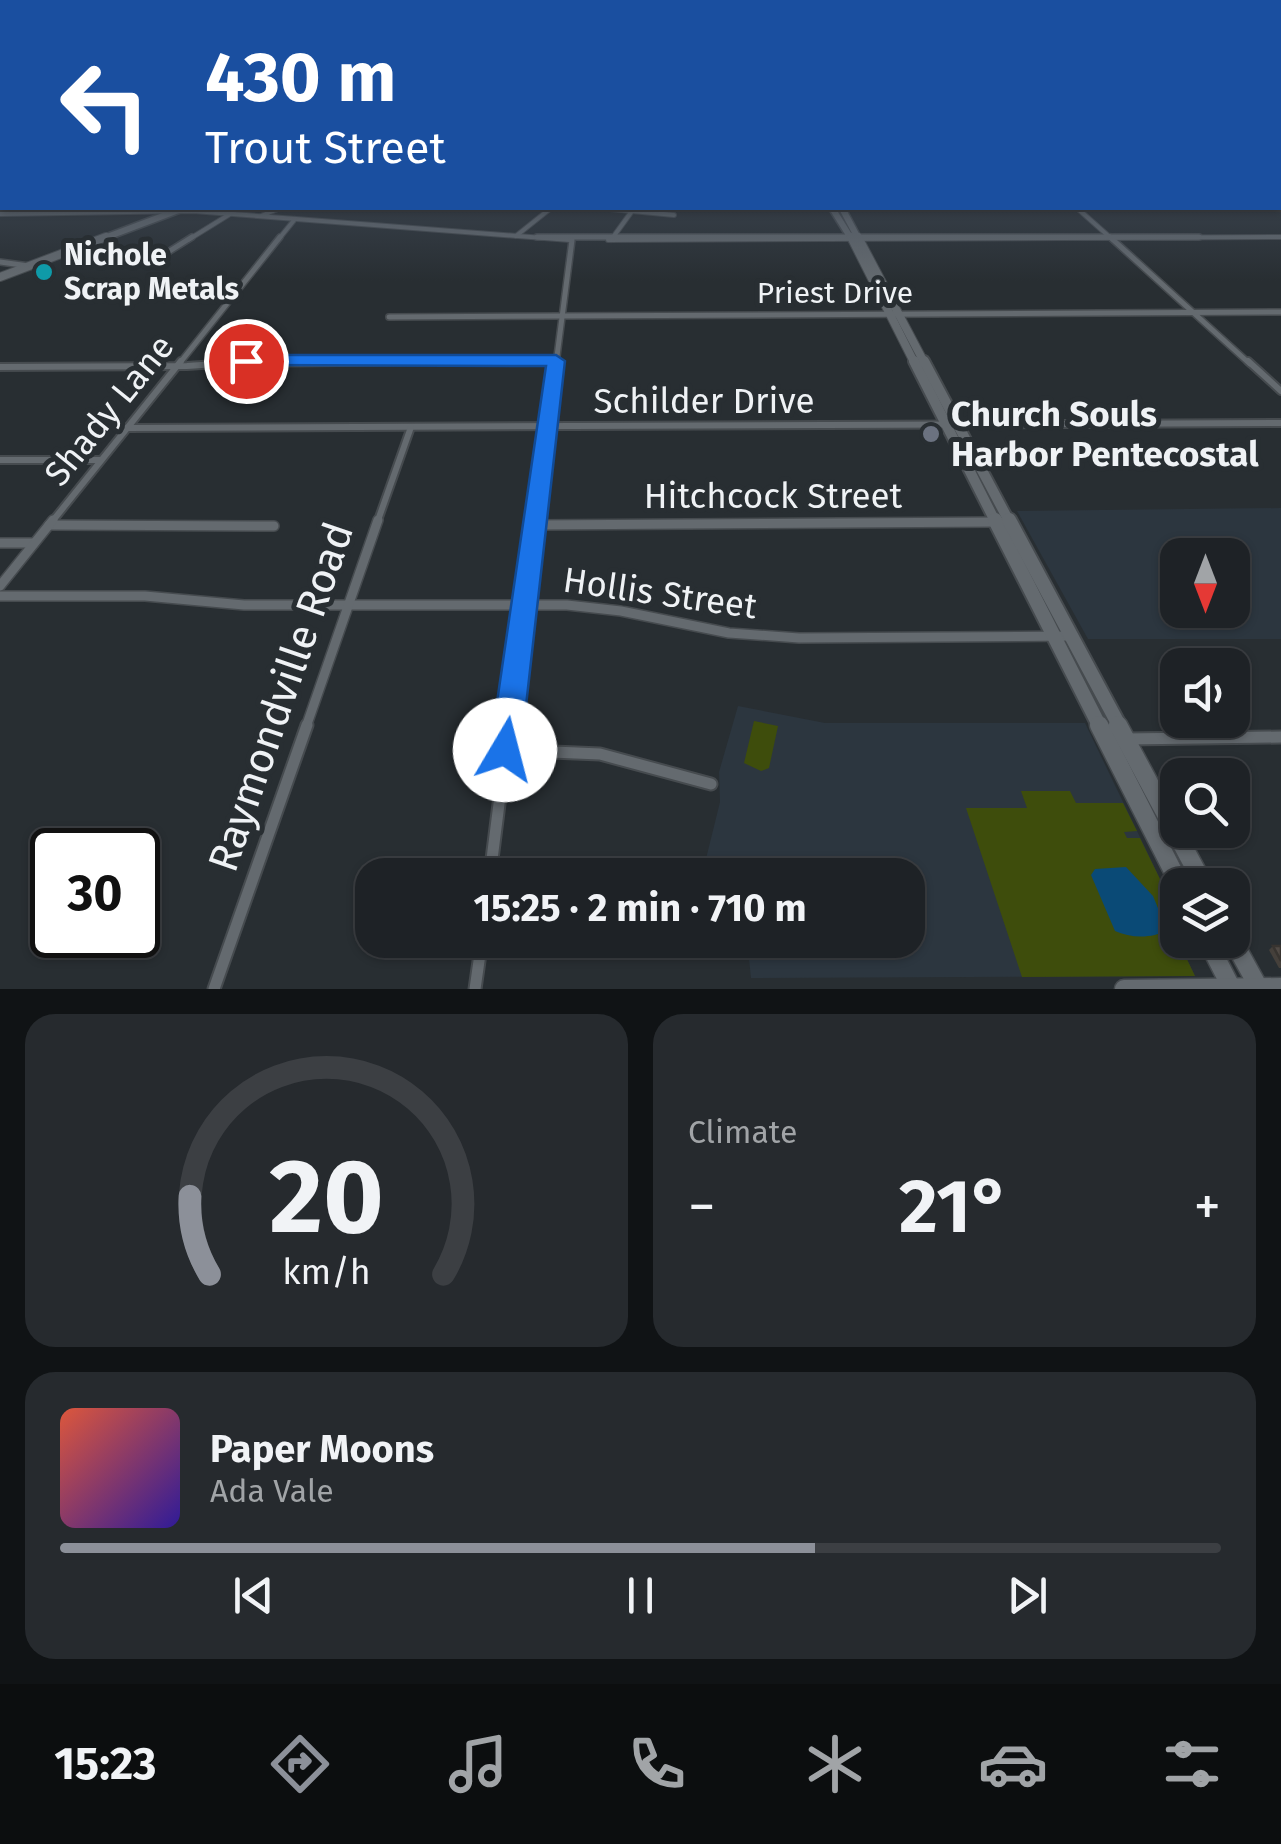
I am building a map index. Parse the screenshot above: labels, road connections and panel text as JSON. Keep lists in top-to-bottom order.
{
  "streets": {
    "street": [
      "Priest Drive",
      "Schilder Drive",
      "Shady Lane",
      "Hitchcock Street",
      "Hollis Street",
      "Raymondville Road"
    ]
  },
  "crossings": [
    ["Schilder Drive", "Shady Lane"],
    ["Schilder Drive", "Raymondville Road"],
    ["Hollis Street", "Raymondville Road"]
  ],
  "places": ["Nichole Scrap Metals", "Church Souls Harbor Pentecostal"],
  "north": "bottom",
  "page": {
    "turn": ["430 m", "Trout Street"],
    "limit": "30",
    "trip": "15:25 · 2 min · 710 m",
    "tile": "Climate",
    "heat": ["−", "21°", "+"],
    "song": ["Paper Moons", "Ada Vale"],
    "tabs": "15:23",
    "gauge": ["20", "km/h"]
  }
}
